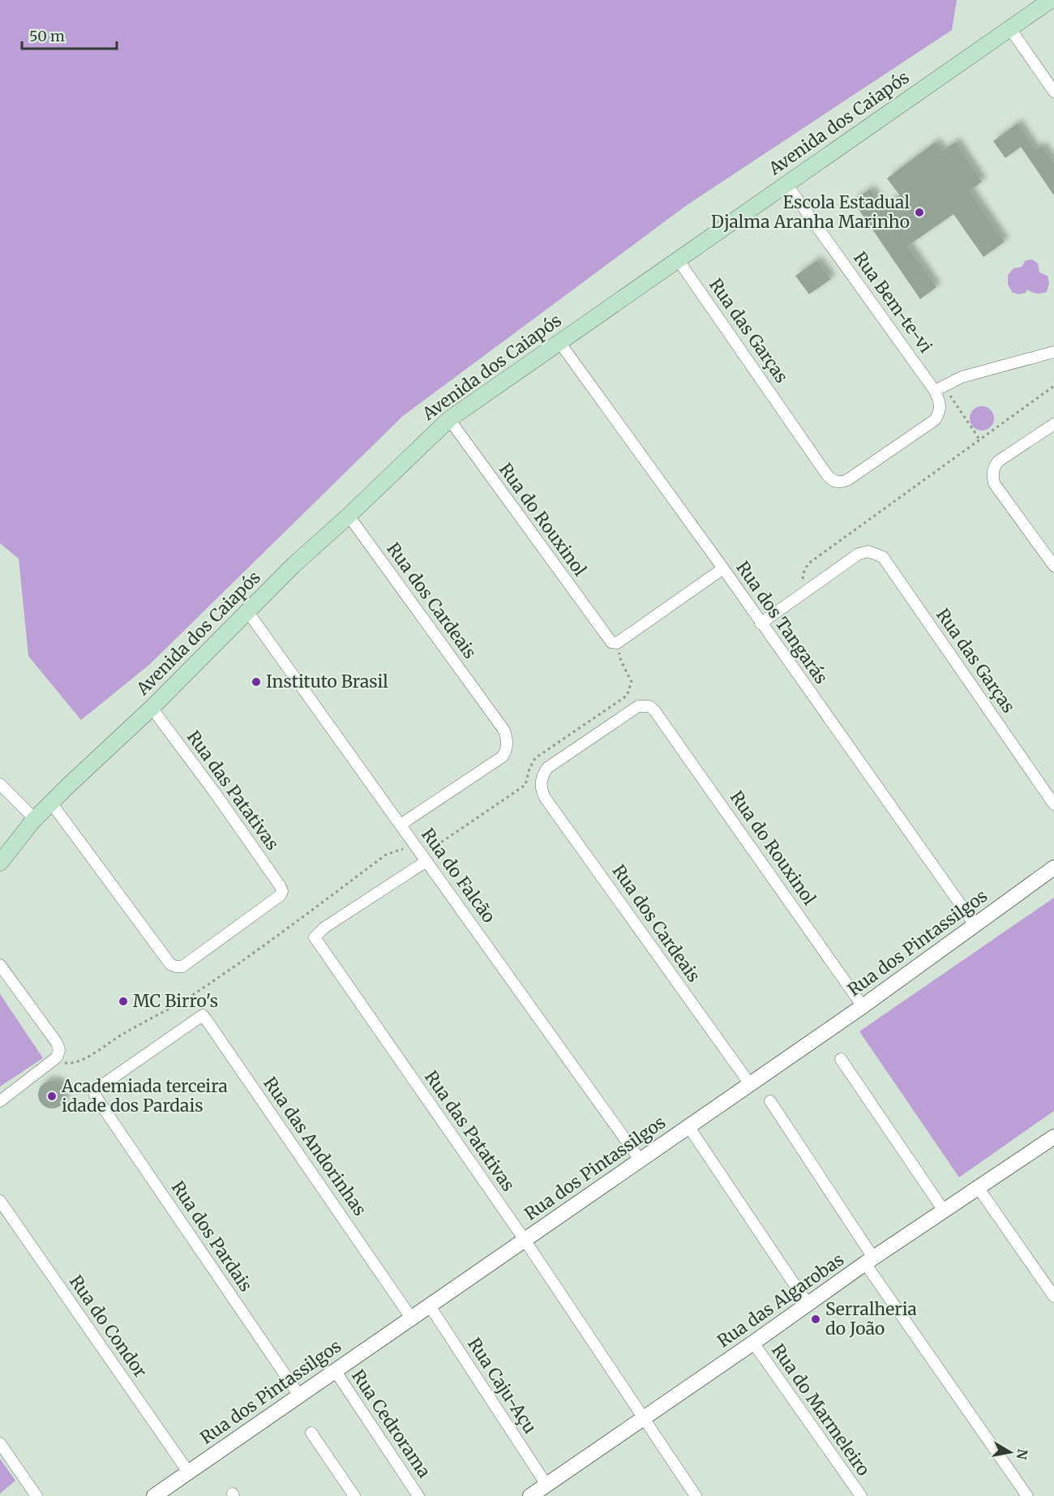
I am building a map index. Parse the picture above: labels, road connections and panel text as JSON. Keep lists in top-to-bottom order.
{
  "streets": {
    "main road": ["Avenida dos Caiapós"],
    "street": [
      "Rua Bem-te-vi",
      "Rua das Garças",
      "Rua do Rouxinol",
      "Rua dos Cardeais",
      "Rua dos Tangarás",
      "Rua das Patativas",
      "Rua do Falcão",
      "Rua dos Pintassilgos",
      "Rua das Andorinhas",
      "Rua dos Pardais",
      "Rua das Algarobas",
      "Rua do Condor",
      "Rua Caju-Açu",
      "Rua do Marmeleiro",
      "Rua Cedrorama"
    ]
  },
  "crossings": [
    ["Avenida dos Caiapós", "Rua Bem-te-vi"],
    ["Avenida dos Caiapós", "Rua das Garças"],
    ["Avenida dos Caiapós", "Rua do Rouxinol"],
    ["Avenida dos Caiapós", "Rua dos Cardeais"],
    ["Avenida dos Caiapós", "Rua dos Tangarás"],
    ["Avenida dos Caiapós", "Rua das Patativas"],
    ["Avenida dos Caiapós", "Rua do Falcão"],
    ["Rua Bem-te-vi", "Rua das Garças"],
    ["Rua do Rouxinol", "Rua dos Cardeais"],
    ["Rua do Rouxinol", "Rua dos Tangarás"],
    ["Rua do Rouxinol", "Rua dos Pintassilgos"],
    ["Rua dos Cardeais", "Rua do Falcão"],
    ["Rua dos Cardeais", "Rua dos Pintassilgos"],
    ["Rua dos Tangarás", "Rua dos Pintassilgos"],
    ["Rua das Patativas", "Rua do Falcão"],
    ["Rua das Patativas", "Rua dos Pintassilgos"],
    ["Rua das Patativas", "Rua das Algarobas"],
    ["Rua do Falcão", "Rua dos Pintassilgos"],
    ["Rua dos Pintassilgos", "Rua das Andorinhas"],
    ["Rua dos Pintassilgos", "Rua dos Pardais"],
    ["Rua dos Pintassilgos", "Rua do Condor"],
    ["Rua dos Pintassilgos", "Rua Caju-Açu"],
    ["Rua dos Pintassilgos", "Rua Cedrorama"],
    ["Rua das Andorinhas", "Rua dos Pardais"],
    ["Rua das Algarobas", "Rua Caju-Açu"],
    ["Rua das Algarobas", "Rua do Marmeleiro"]
  ],
  "places": [
    "Escola Estadual Djalma Aranha Marinho",
    "Instituto Brasil",
    "MC Birro's",
    "Academiada terceira idade dos Pardais",
    "Serralheria do João"
  ],
  "scale_bar": "50 m",
  "north": "right"
}
